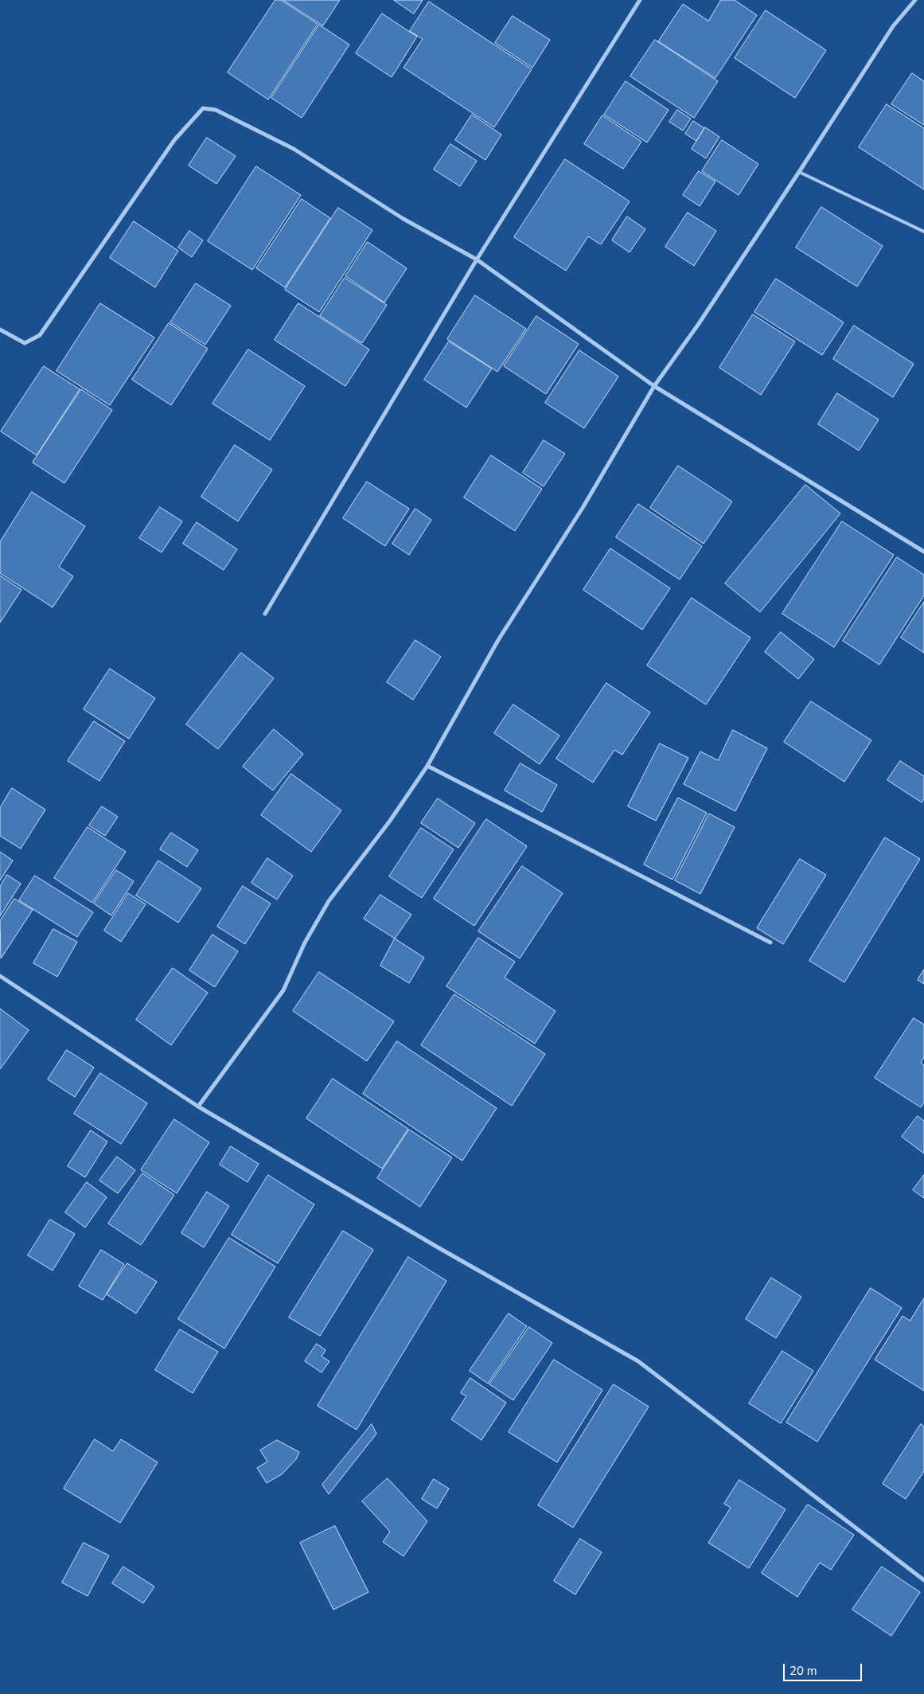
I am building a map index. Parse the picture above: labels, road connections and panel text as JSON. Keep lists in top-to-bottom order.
{
  "scale_bar": "20 m"
}
